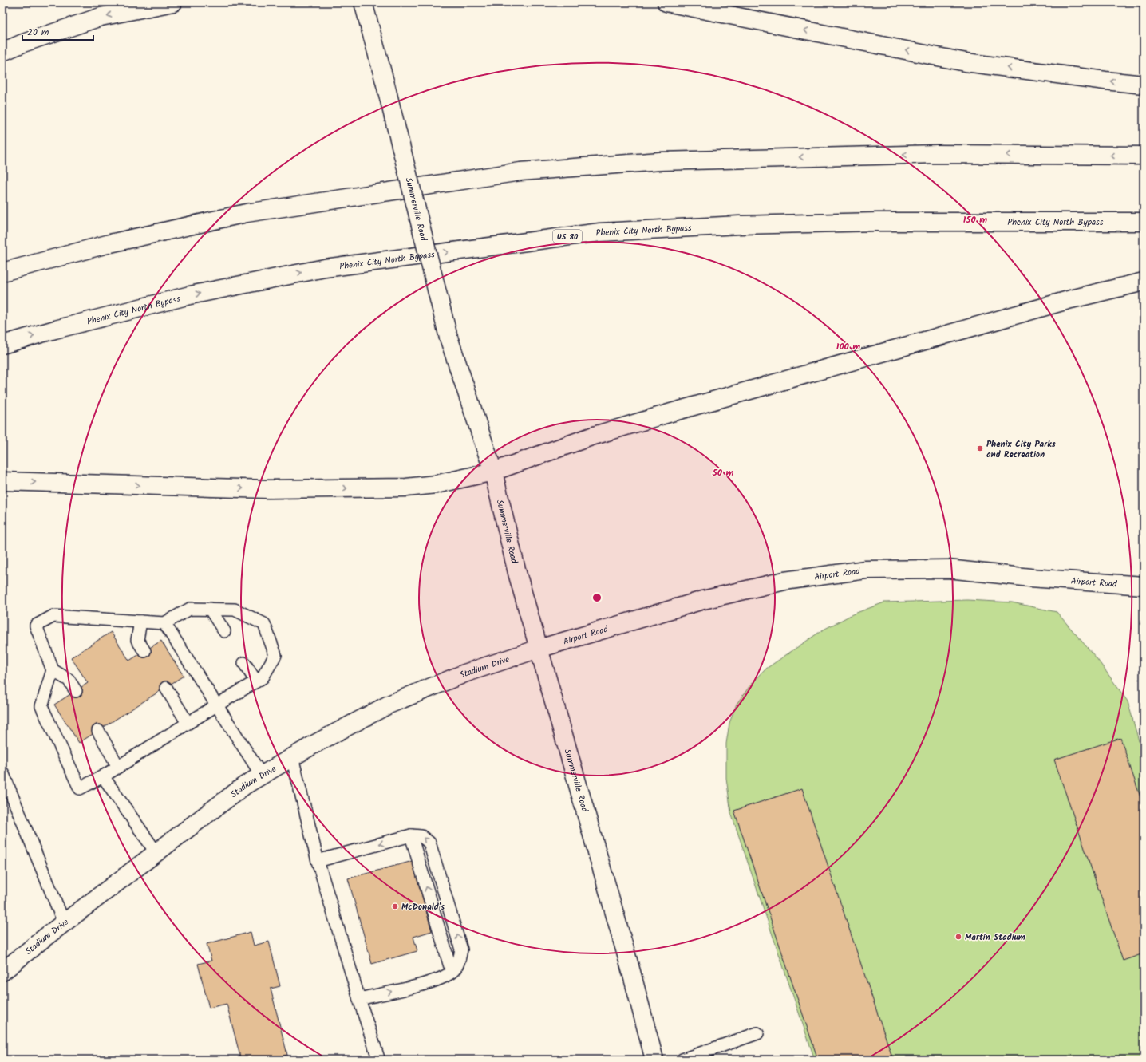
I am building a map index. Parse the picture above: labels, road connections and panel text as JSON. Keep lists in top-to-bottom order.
{
  "streets": {
    "main road": [
      "Summerville Road",
      "Phenix City North Bypass",
      "US 80",
      "Airport Road",
      "Stadium Drive"
    ]
  },
  "crossings": [
    ["Summerville Road", "Airport Road"],
    ["Summerville Road", "Stadium Drive"],
    ["Airport Road", "Stadium Drive"]
  ],
  "places": ["Phenix City Parks and Recreation", "McDonald's", "Martin Stadium"],
  "scale_bar": "20 m",
  "rings": ["150 m", "100 m", "50 m"]
}
